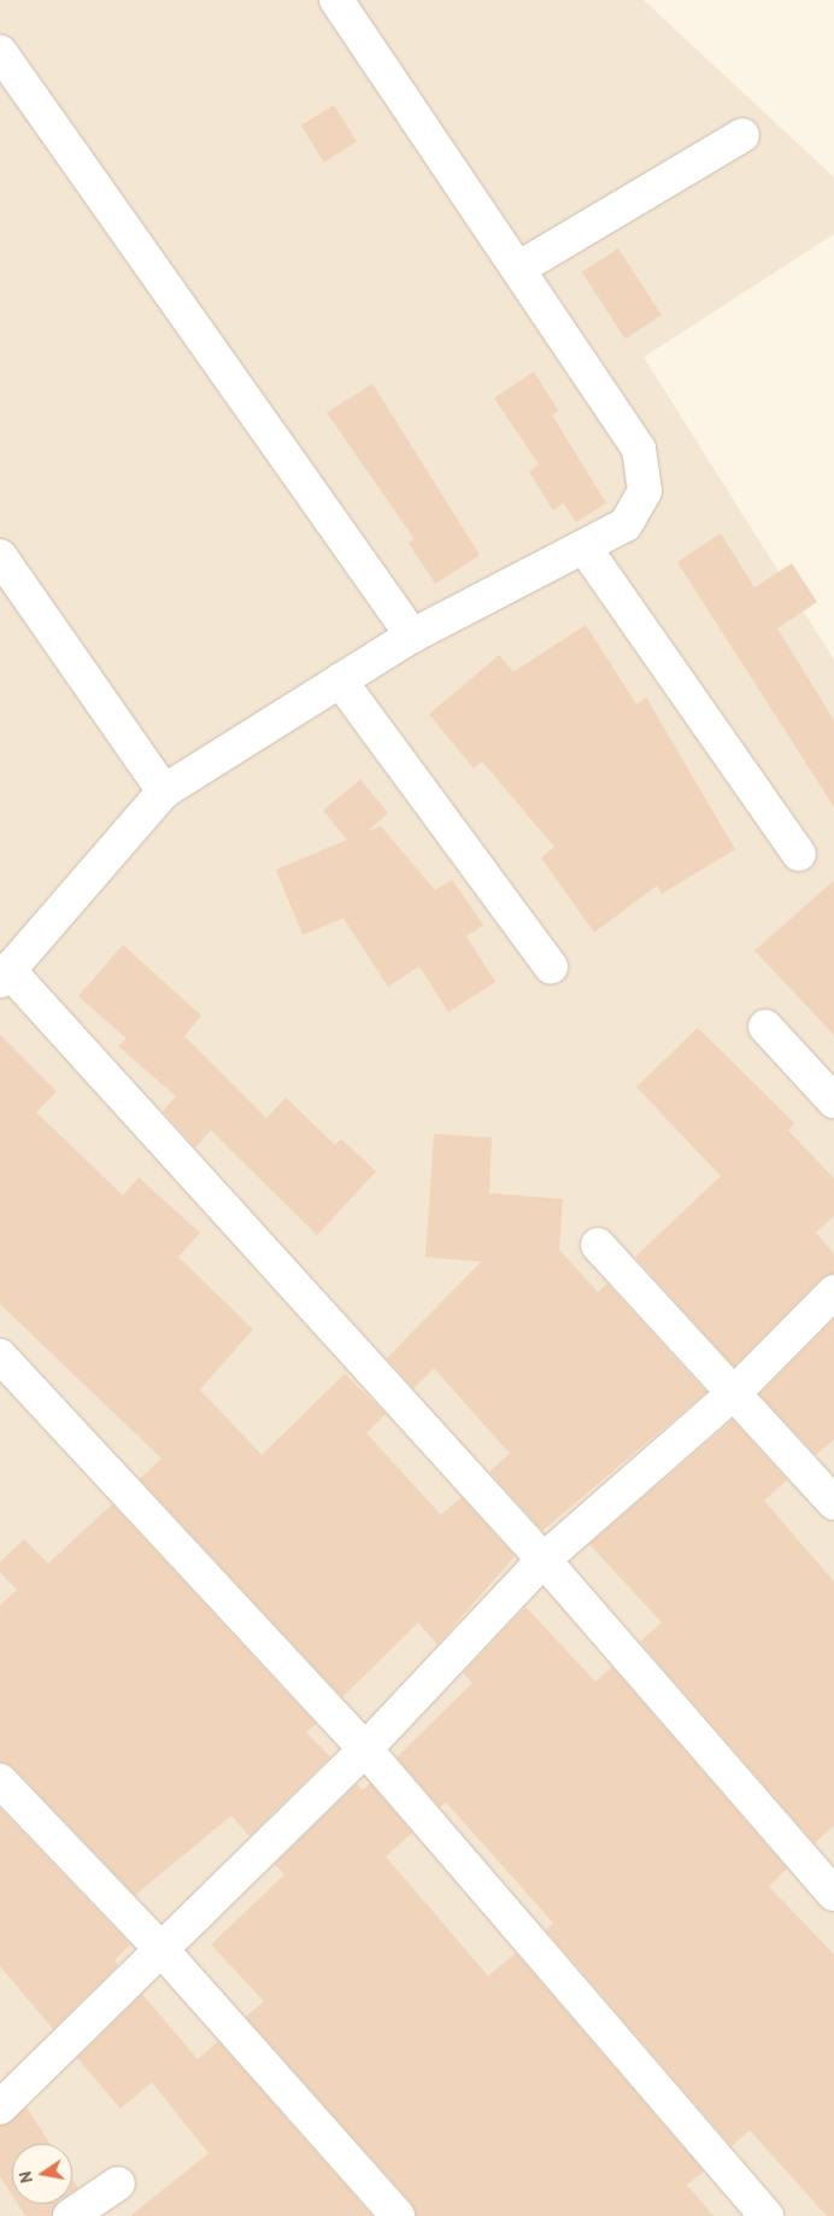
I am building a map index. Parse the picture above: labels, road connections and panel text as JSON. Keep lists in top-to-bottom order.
{
  "north": "left"
}
